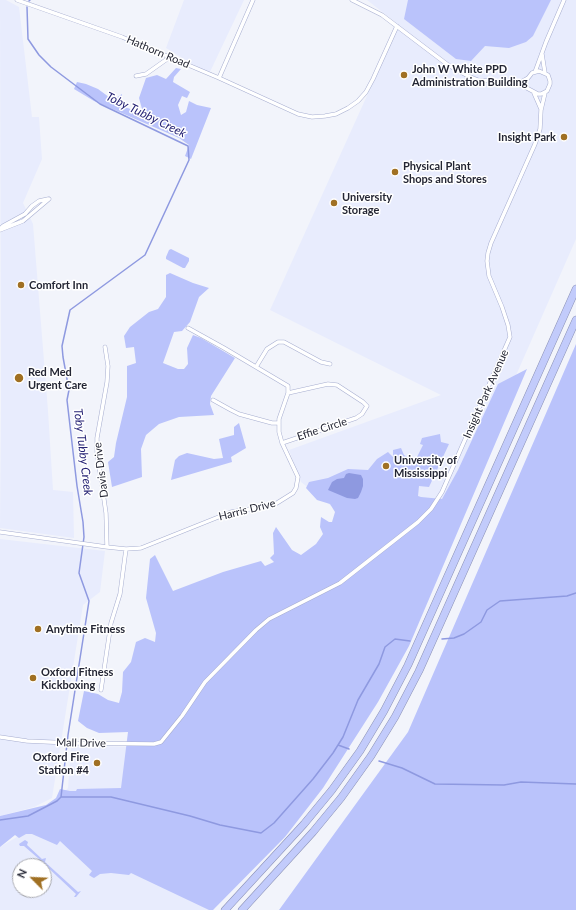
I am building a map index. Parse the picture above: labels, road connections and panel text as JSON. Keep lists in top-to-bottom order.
{
  "streets": {
    "street": [
      "Hathorn Road",
      "Insight Park Avenue",
      "Effie Circle",
      "Davis Drive",
      "Harris Drive",
      "Mall Drive"
    ]
  },
  "crossings": [
    ["Insight Park Avenue", "Mall Drive"],
    ["Effie Circle", "Harris Drive"],
    ["Davis Drive", "Harris Drive"]
  ],
  "water": ["Toby Tubby Creek"],
  "places": [
    "John W White PPD Administration Building",
    "Insight Park",
    "Physical Plant Shops and Stores",
    "University Storage",
    "Comfort Inn",
    "Red Med Urgent Care",
    "University of Mississippi",
    "Anytime Fitness",
    "Oxford Fitness Kickboxing",
    "Oxford Fire Station #4"
  ],
  "north": "top left"
}
